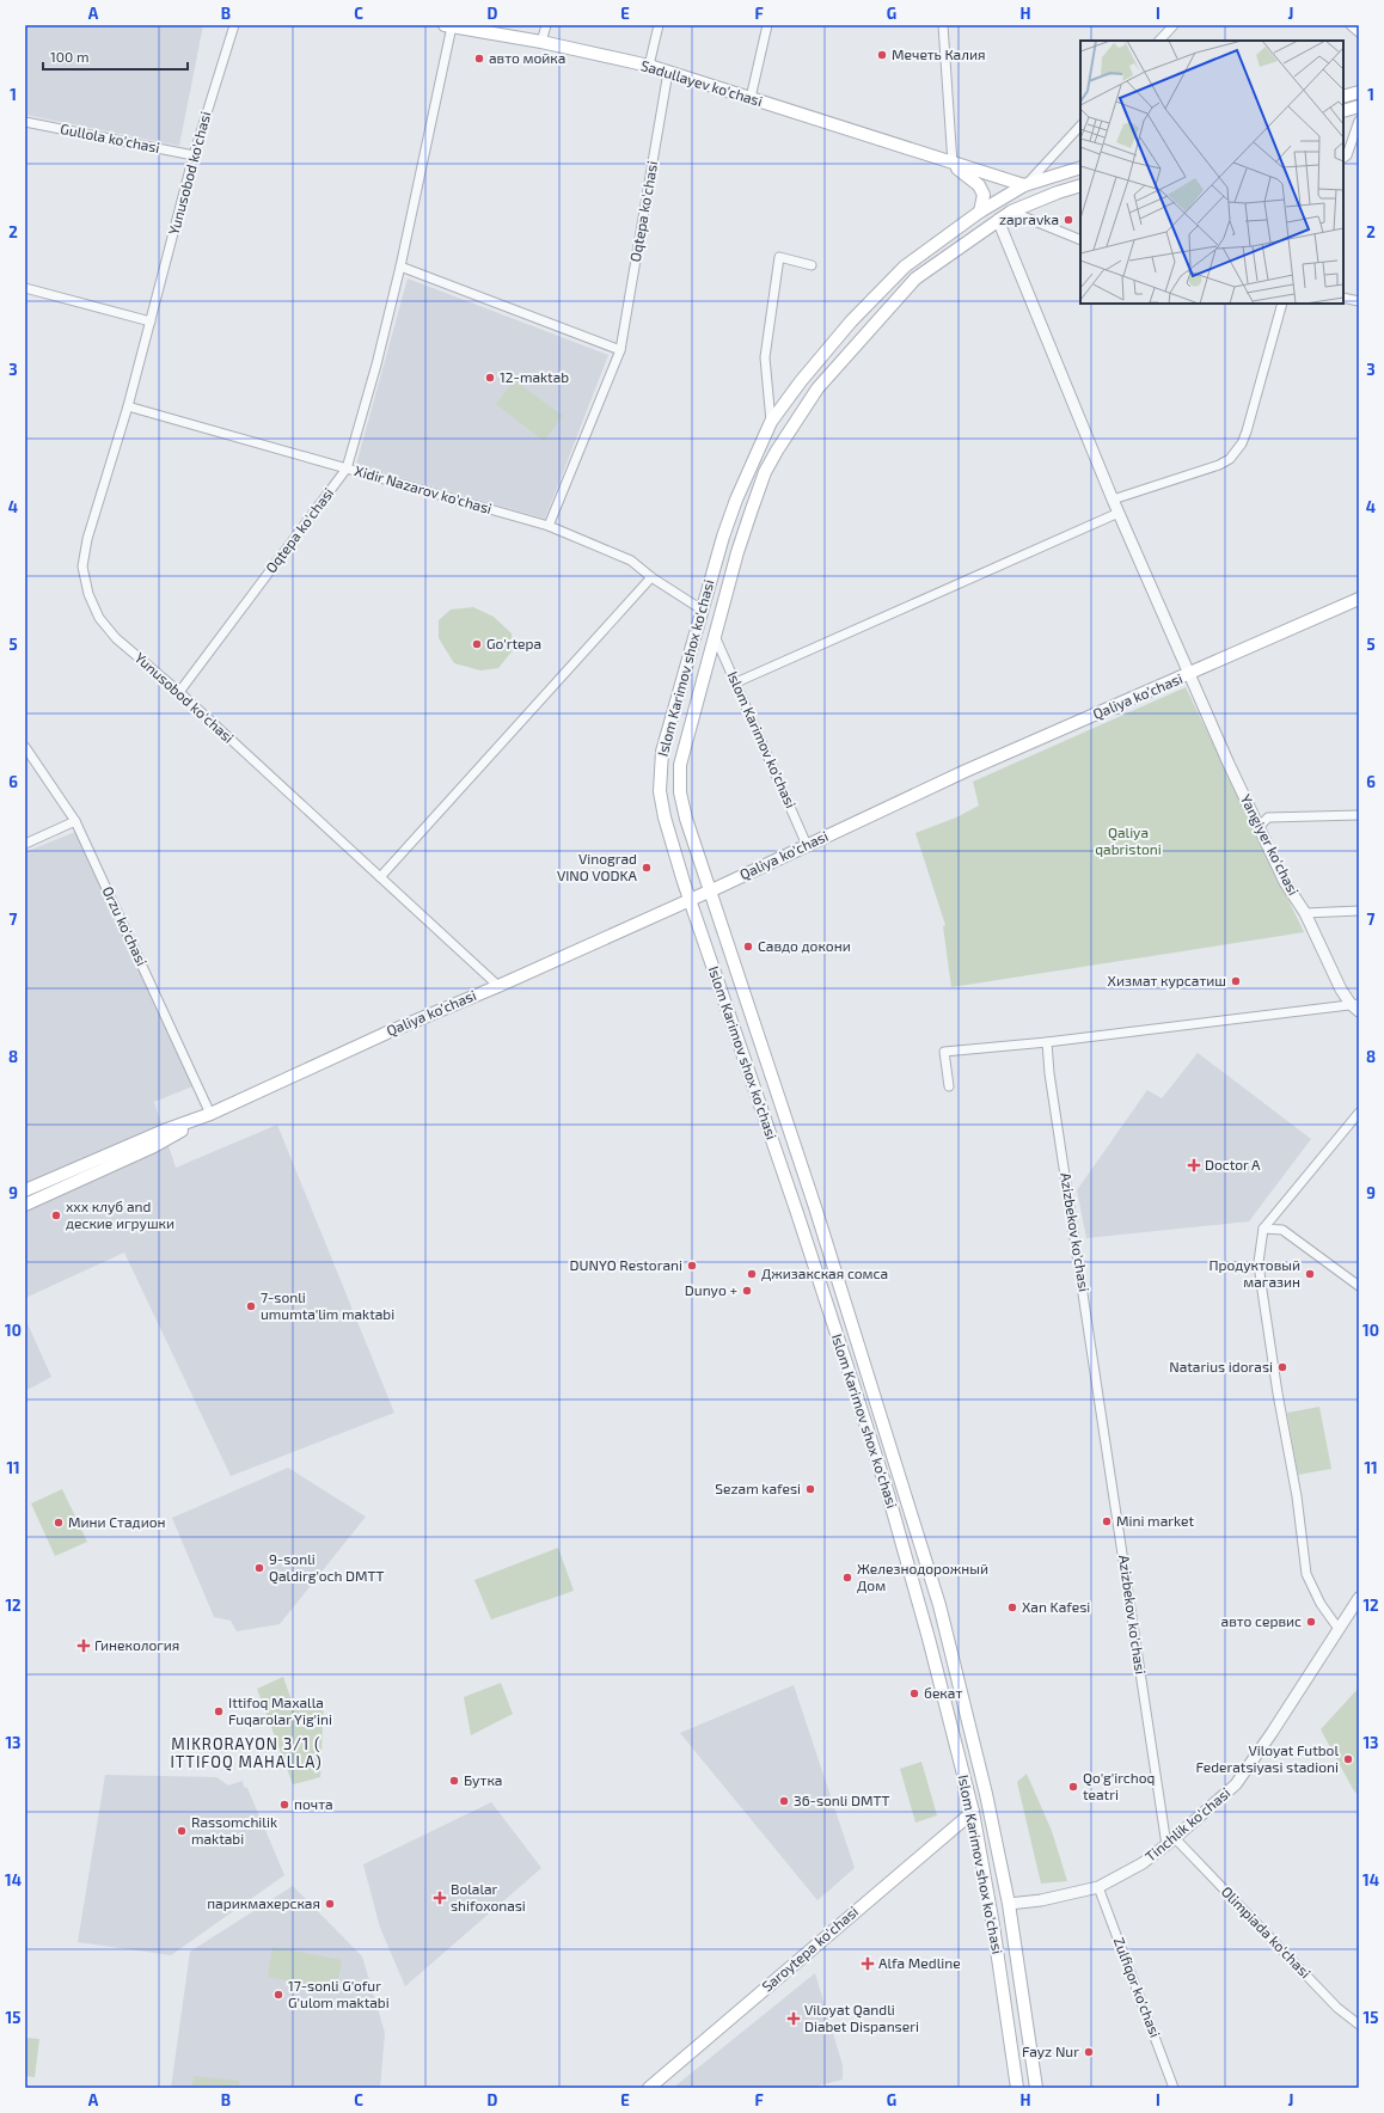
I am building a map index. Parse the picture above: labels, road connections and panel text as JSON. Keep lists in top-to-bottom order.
{
  "streets": {
    "main road": [
      "Sadullayev ko'chasi",
      "Islom Karimov shox ko'chasi",
      "Qaliya ko'chasi",
      "Saroytepa ko'chasi"
    ],
    "street": [
      "Gullola ko'chasi",
      "Yunusobod ko'chasi",
      "Oqtepa ko'chasi",
      "Xidir Nazarov ko'chasi",
      "Islom Karimov ko'chasi",
      "Yangiyer ko'chasi",
      "Orzu ko'chasi",
      "Azizbekov ko'chasi",
      "Tinchlik ko'chasi",
      "Olimpiada ko'chasi",
      "Zulfiqor ko'chasi"
    ]
  },
  "crossings": [
    ["Sadullayev ko'chasi", "Oqtepa ko'chasi"],
    ["Sadullayev ko'chasi", "Islom Karimov shox ko'chasi"],
    ["Gullola ko'chasi", "Yunusobod ko'chasi"],
    ["Yunusobod ko'chasi", "Oqtepa ko'chasi"],
    ["Yunusobod ko'chasi", "Xidir Nazarov ko'chasi"],
    ["Yunusobod ko'chasi", "Qaliya ko'chasi"],
    ["Oqtepa ko'chasi", "Xidir Nazarov ko'chasi"],
    ["Xidir Nazarov ko'chasi", "Islom Karimov shox ko'chasi"],
    ["Islom Karimov shox ko'chasi", "Qaliya ko'chasi"],
    ["Islom Karimov shox ko'chasi", "Islom Karimov ko'chasi"],
    ["Islom Karimov shox ko'chasi", "Yangiyer ko'chasi"],
    ["Islom Karimov shox ko'chasi", "Tinchlik ko'chasi"],
    ["Islom Karimov shox ko'chasi", "Saroytepa ko'chasi"],
    ["Qaliya ko'chasi", "Islom Karimov ko'chasi"],
    ["Qaliya ko'chasi", "Yangiyer ko'chasi"],
    ["Qaliya ko'chasi", "Orzu ko'chasi"],
    ["Azizbekov ko'chasi", "Tinchlik ko'chasi"],
    ["Azizbekov ko'chasi", "Olimpiada ko'chasi"],
    ["Tinchlik ko'chasi", "Olimpiada ko'chasi"],
    ["Tinchlik ko'chasi", "Zulfiqor ko'chasi"]
  ],
  "districts": ["MIKRORAYON 3/1 ( ITTIFOQ MAHALLA)"],
  "parks": ["Qaliya qabristoni"],
  "places": {
    "other": [
      "Мечеть Калия",
      "авто мойка",
      "zapravka",
      "12-maktab",
      "Go'rtepa",
      "Vinograd VINO VODKA",
      "Савдо докони",
      "Хизмат курсатиш",
      "ххх клуб and деские игрушки",
      "DUNYO Restorani",
      "Джизакская сомса",
      "Продуктовый магазин",
      "Dunyo +",
      "7-sonli umumta'lim maktabi",
      "Natarius idorasi",
      "Sezam kafesi",
      "Mini market",
      "Мини Стадион",
      "9-sonli Qaldirg'och DMTT",
      "Железнодорожный Дом",
      "Xan Kafesi",
      "авто сервис",
      "бекат",
      "Ittifoq Maxalla Fuqarolar Yig'ini",
      "Viloyat Futbol Federatsiyasi stadioni",
      "Бутка",
      "Qo'g'irchoq teatri",
      "36-sonli DMTT",
      "почта",
      "Rassomchilik maktabi",
      "парикмахерская",
      "17-sonli G'ofur G'ulom maktabi",
      "Fayz Nur"
    ],
    "health": [
      "Doctor A",
      "Гинекология",
      "Bolalar shifoxonasi",
      "Alfa Medline",
      "Viloyat Qandli Diabet Dispanseri"
    ]
  },
  "scale_bar": "100 m",
  "grid": {
    "columns": [
      "A",
      "B",
      "C",
      "D",
      "E",
      "F",
      "G",
      "H",
      "I",
      "J"
    ],
    "rows": [
      "1",
      "2",
      "3",
      "4",
      "5",
      "6",
      "7",
      "8",
      "9",
      "10",
      "11",
      "12",
      "13",
      "14",
      "15"
    ]
  }
}
